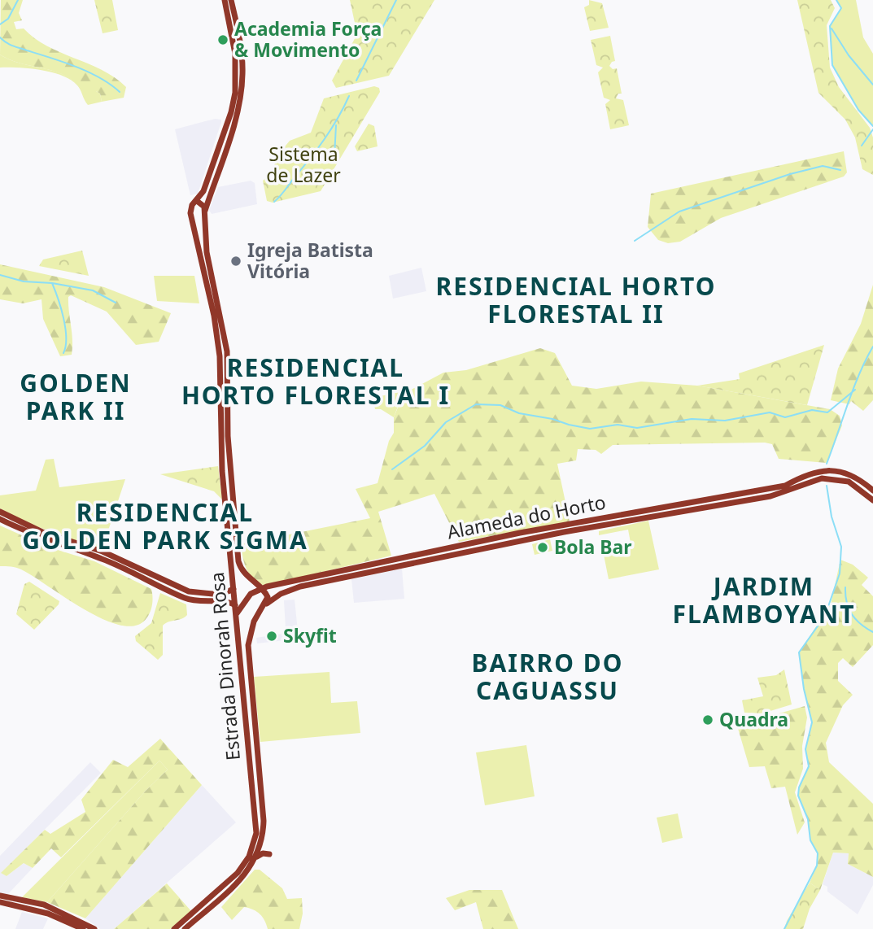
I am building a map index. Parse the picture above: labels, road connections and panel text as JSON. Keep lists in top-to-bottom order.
{
  "streets": {
    "main road": ["Alameda do Horto", "Estrada Dinorah Rosa"]
  },
  "crossings": [
    ["Alameda do Horto", "Estrada Dinorah Rosa"]
  ],
  "districts": [
    "RESIDENCIAL HORTO FLORESTAL II",
    "RESIDENCIAL HORTO FLORESTAL I",
    "GOLDEN PARK II",
    "RESIDENCIAL GOLDEN PARK SIGMA",
    "JARDIM FLAMBOYANT",
    "BAIRRO DO CAGUASSU"
  ],
  "parks": ["Sistema de Lazer"],
  "places": [
    "Academia Força & Movimento",
    "Igreja Batista Vitória",
    "Bola Bar",
    "Skyfit",
    "Quadra"
  ]
}
